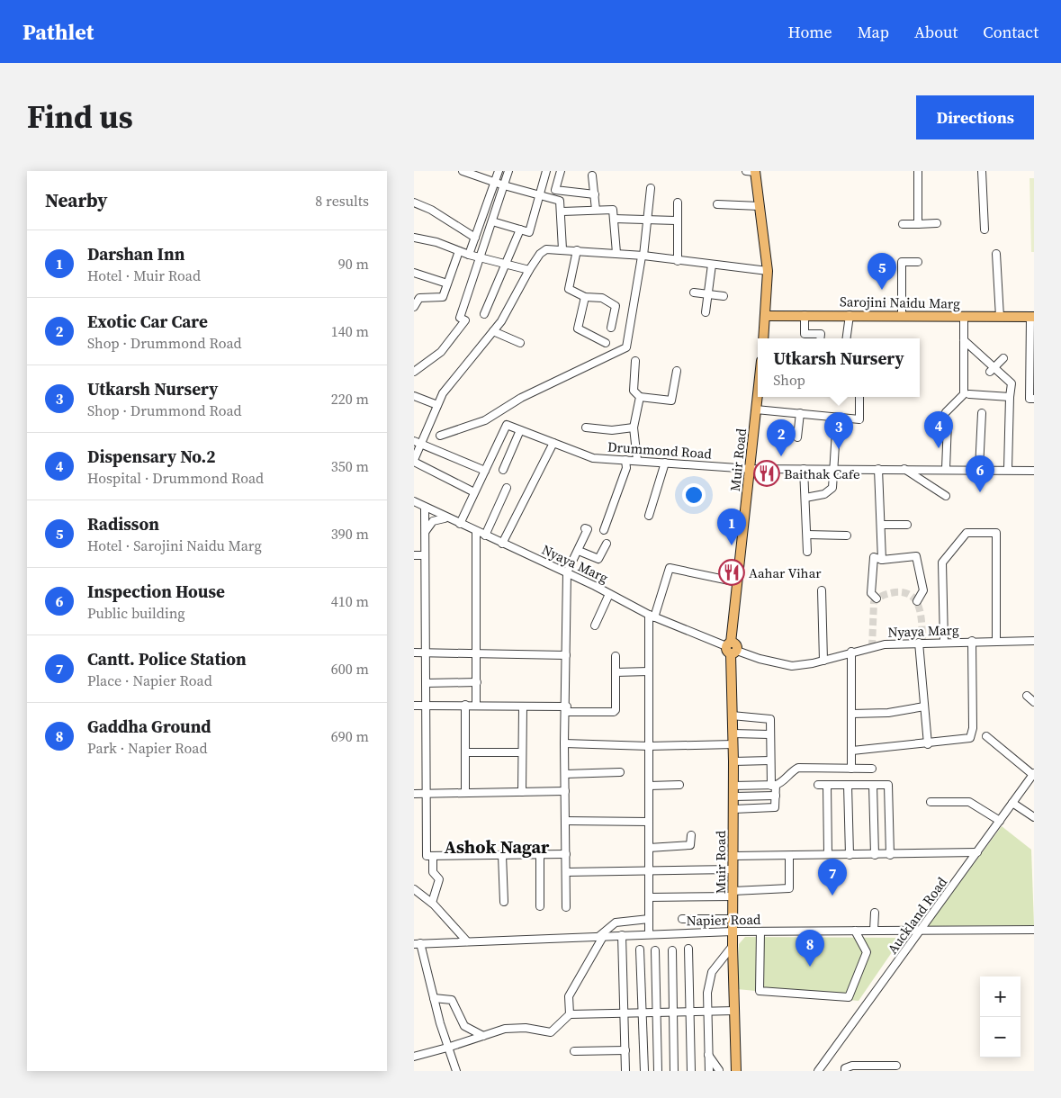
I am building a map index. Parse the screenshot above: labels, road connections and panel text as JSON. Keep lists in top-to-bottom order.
{
  "streets": {
    "main road": ["Sarojini Naidu Marg", "Muir Road"],
    "street": [
      "Drummond Road",
      "Nyaya Marg",
      "Auckland Road",
      "Napier Road"
    ]
  },
  "crossings": [
    ["Drummond Road", "Muir Road"],
    ["Drummond Road", "Nyaya Marg"],
    ["Muir Road", "Nyaya Marg"],
    ["Muir Road", "Napier Road"],
    ["Auckland Road", "Napier Road"]
  ],
  "districts": ["Ashok Nagar"],
  "places": {
    "restaurant": ["Baithak Cafe", "Aahar Vihar"]
  },
  "page": {
    "header": "Pathlet",
    "nav": [
      "Home",
      "Map",
      "About",
      "Contact"
    ],
    "title": "Find us",
    "buttons": "Directions",
    "heading": ["Nearby", "8 results"],
    "list": [
      {
        "mark": "1",
        "name": "Darshan Inn",
        "note": "Hotel · Muir Road",
        "value": "90 m"
      },
      {
        "mark": "2",
        "name": "Exotic Car Care",
        "note": "Shop · Drummond Road",
        "value": "140 m"
      },
      {
        "mark": "3",
        "name": "Utkarsh Nursery",
        "note": "Shop · Drummond Road",
        "value": "220 m"
      },
      {
        "mark": "4",
        "name": "Dispensary No.2",
        "note": "Hospital · Drummond Road",
        "value": "350 m"
      },
      {
        "mark": "5",
        "name": "Radisson",
        "note": "Hotel · Sarojini Naidu Marg",
        "value": "390 m"
      },
      {
        "mark": "6",
        "name": "Inspection House",
        "note": "Public building",
        "value": "410 m"
      },
      {
        "mark": "7",
        "name": "Cantt. Police Station",
        "note": "Place · Napier Road",
        "value": "600 m"
      },
      {
        "mark": "8",
        "name": "Gaddha Ground",
        "note": "Park · Napier Road",
        "value": "690 m"
      }
    ],
    "pins": [
      "5",
      "4",
      "3",
      "2",
      "6",
      "1",
      "7",
      "8"
    ],
    "popup": ["Utkarsh Nursery", "Shop"],
    "map_buttons": ["+", "−"]
  }
}
